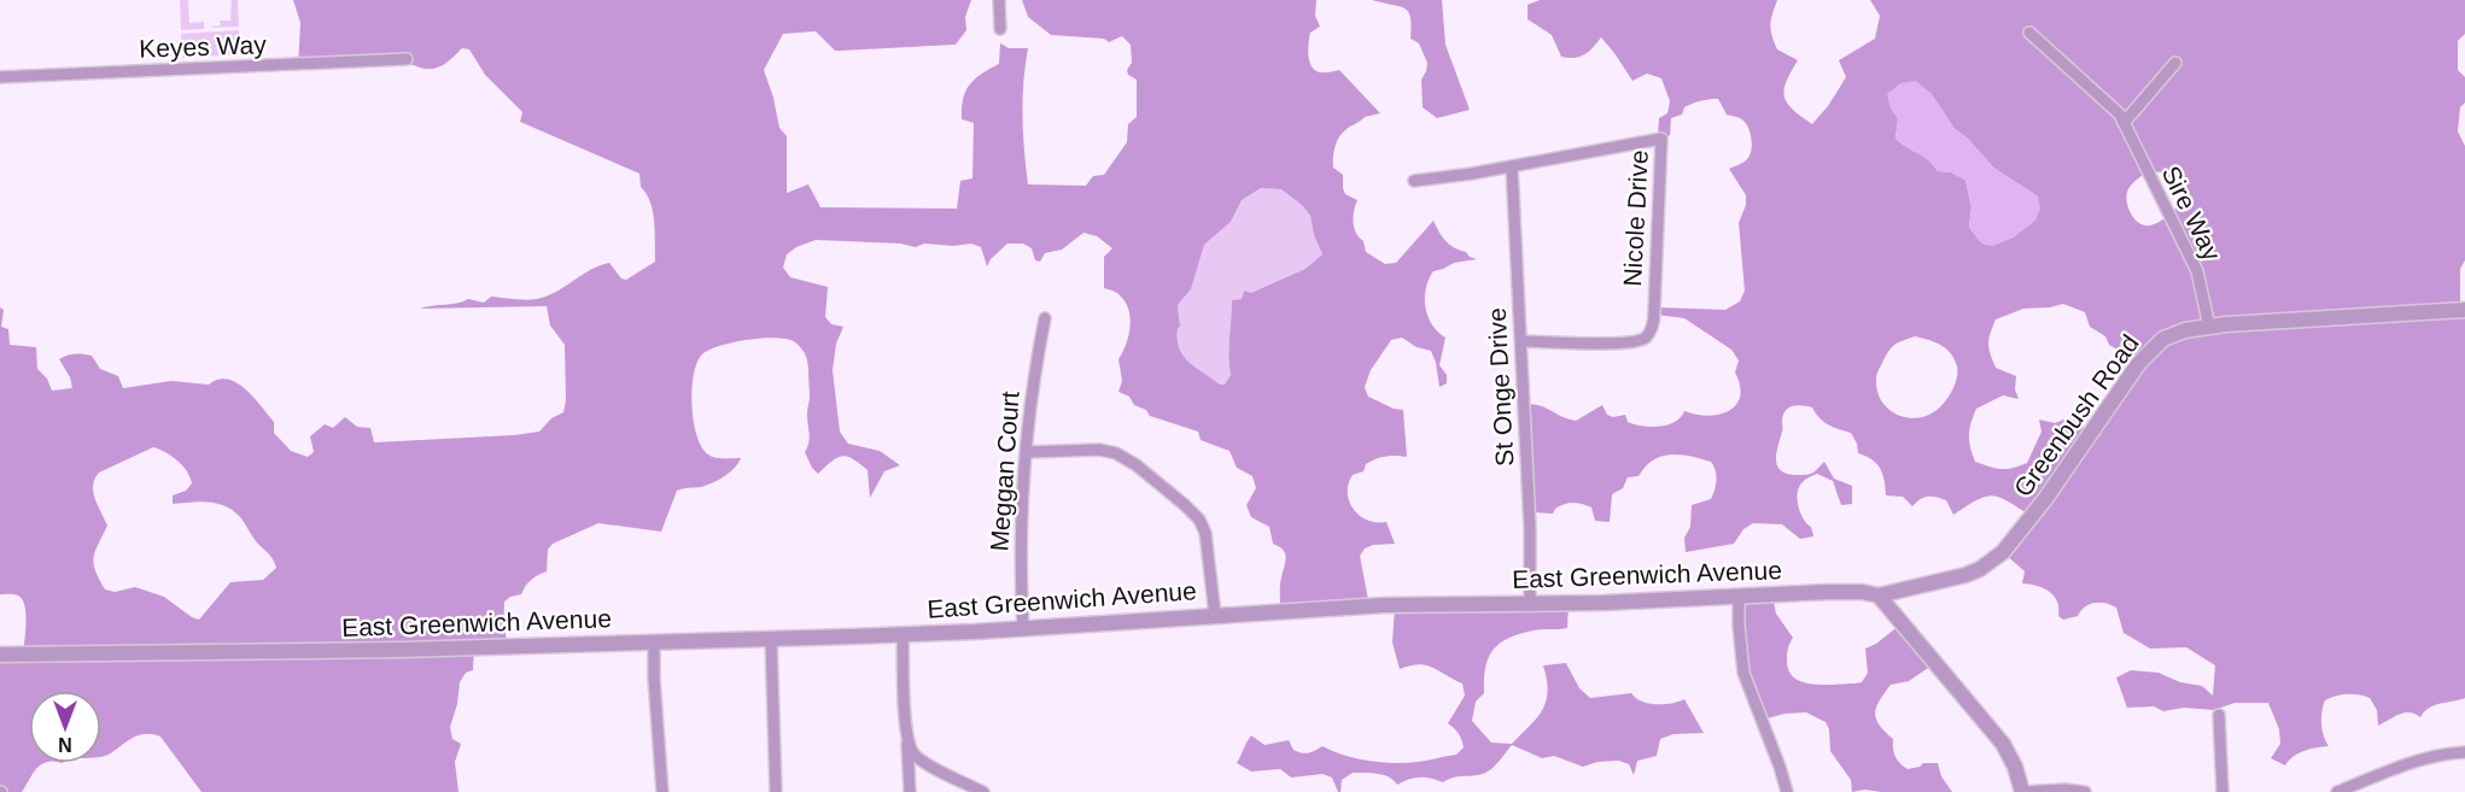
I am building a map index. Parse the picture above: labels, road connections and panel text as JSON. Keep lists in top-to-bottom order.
{
  "streets": {
    "street": [
      "Keyes Way",
      "Sire Way",
      "Nicole Drive",
      "St Onge Drive",
      "Greenbush Road",
      "Meggan Court",
      "East Greenwich Avenue"
    ]
  },
  "crossings": [
    ["Sire Way", "Greenbush Road"],
    ["Nicole Drive", "St Onge Drive"],
    ["St Onge Drive", "East Greenwich Avenue"],
    ["Greenbush Road", "East Greenwich Avenue"],
    ["Meggan Court", "East Greenwich Avenue"]
  ],
  "north": "bottom"
}
